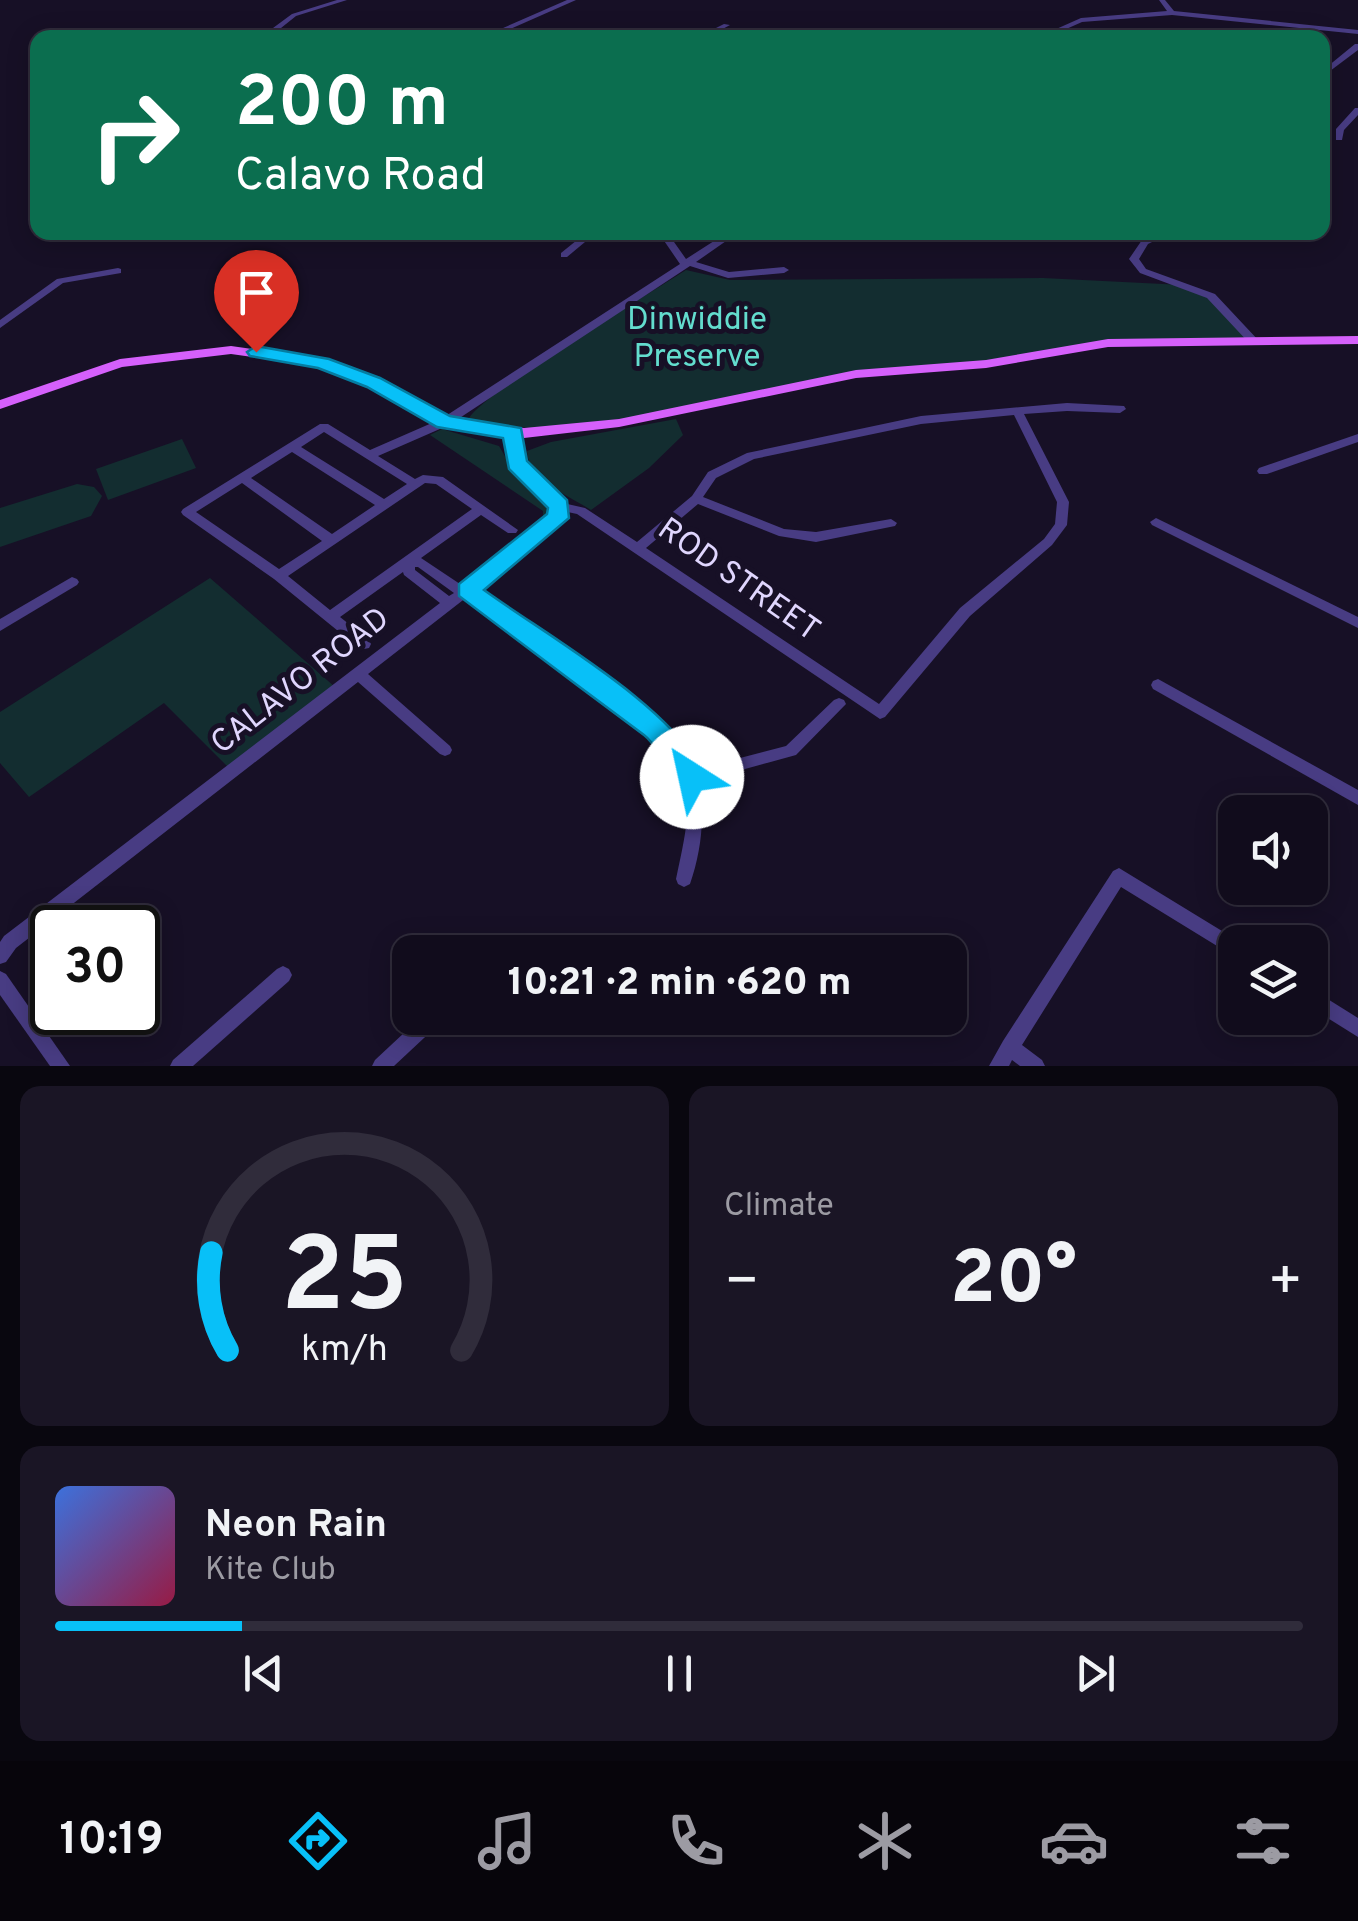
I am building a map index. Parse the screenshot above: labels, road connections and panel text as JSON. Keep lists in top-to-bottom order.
{
  "streets": {
    "street": ["ROD STREET", "CALAVO ROAD"]
  },
  "crossings": [
    ["ROD STREET", "CALAVO ROAD"]
  ],
  "parks": ["Dinwiddie Preserve"],
  "page": {
    "turn": ["200 m", "Calavo Road"],
    "limit": "30",
    "trip": "10:21 · 2 min · 620 m",
    "tile": "Climate",
    "heat": ["−", "20°", "+"],
    "song": ["Neon Rain", "Kite Club"],
    "tabs": "10:19",
    "gauge": ["25", "km/h"]
  }
}
